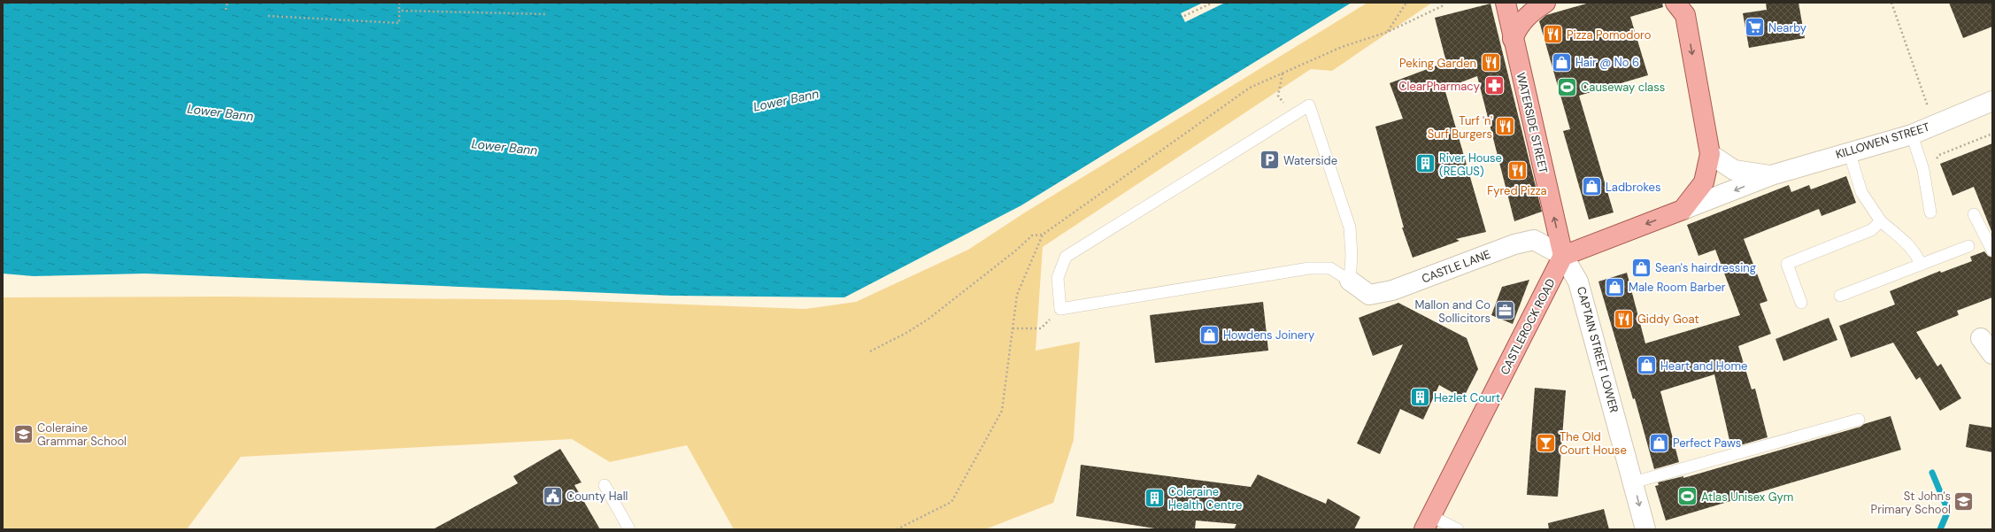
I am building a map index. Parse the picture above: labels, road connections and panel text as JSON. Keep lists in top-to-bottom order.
{
  "streets": {
    "main road": ["WATERSIDE STREET", "KILLOWEN STREET", "CASTLEROCK ROAD"],
    "street": ["CASTLE LANE", "CAPTAIN STREET LOWER"]
  },
  "crossings": [
    ["WATERSIDE STREET", "KILLOWEN STREET"],
    ["WATERSIDE STREET", "CASTLE LANE"],
    ["WATERSIDE STREET", "CASTLEROCK ROAD"],
    ["WATERSIDE STREET", "CAPTAIN STREET LOWER"],
    ["KILLOWEN STREET", "CASTLE LANE"],
    ["KILLOWEN STREET", "CASTLEROCK ROAD"],
    ["KILLOWEN STREET", "CAPTAIN STREET LOWER"],
    ["CASTLE LANE", "CASTLEROCK ROAD"],
    ["CASTLE LANE", "CAPTAIN STREET LOWER"],
    ["CASTLEROCK ROAD", "CAPTAIN STREET LOWER"]
  ],
  "one_way": ["KILLOWEN STREET"],
  "water": ["Lower Bann"],
  "places": {
    "supermarket": ["Nearby"],
    "restaurant": [
      "Pizza Pomodoro",
      "Peking Garden",
      "Turf 'n' Surf Burgers",
      "Fyred Pizza",
      "Giddy Goat"
    ],
    "shop": [
      "Hair @ No 6",
      "Ladbrokes",
      "Sean's hairdressing",
      "Male Room Barber",
      "Howdens Joinery",
      "Heart and Home",
      "Perfect Paws"
    ],
    "pharmacy": ["ClearPharmacy"],
    "sports": ["Causeway class", "Atlas Unisex Gym"],
    "parking": ["Waterside"],
    "building": ["River House (REGUS)", "Hezlet Court", "Coleraine Health Centre"],
    "office": ["Mallon and Co Sollicitors"],
    "school or university": ["Coleraine Grammar School", "St John's Primary School"],
    "bar": ["The Old Court House"],
    "public building": ["County Hall"]
  }
}
